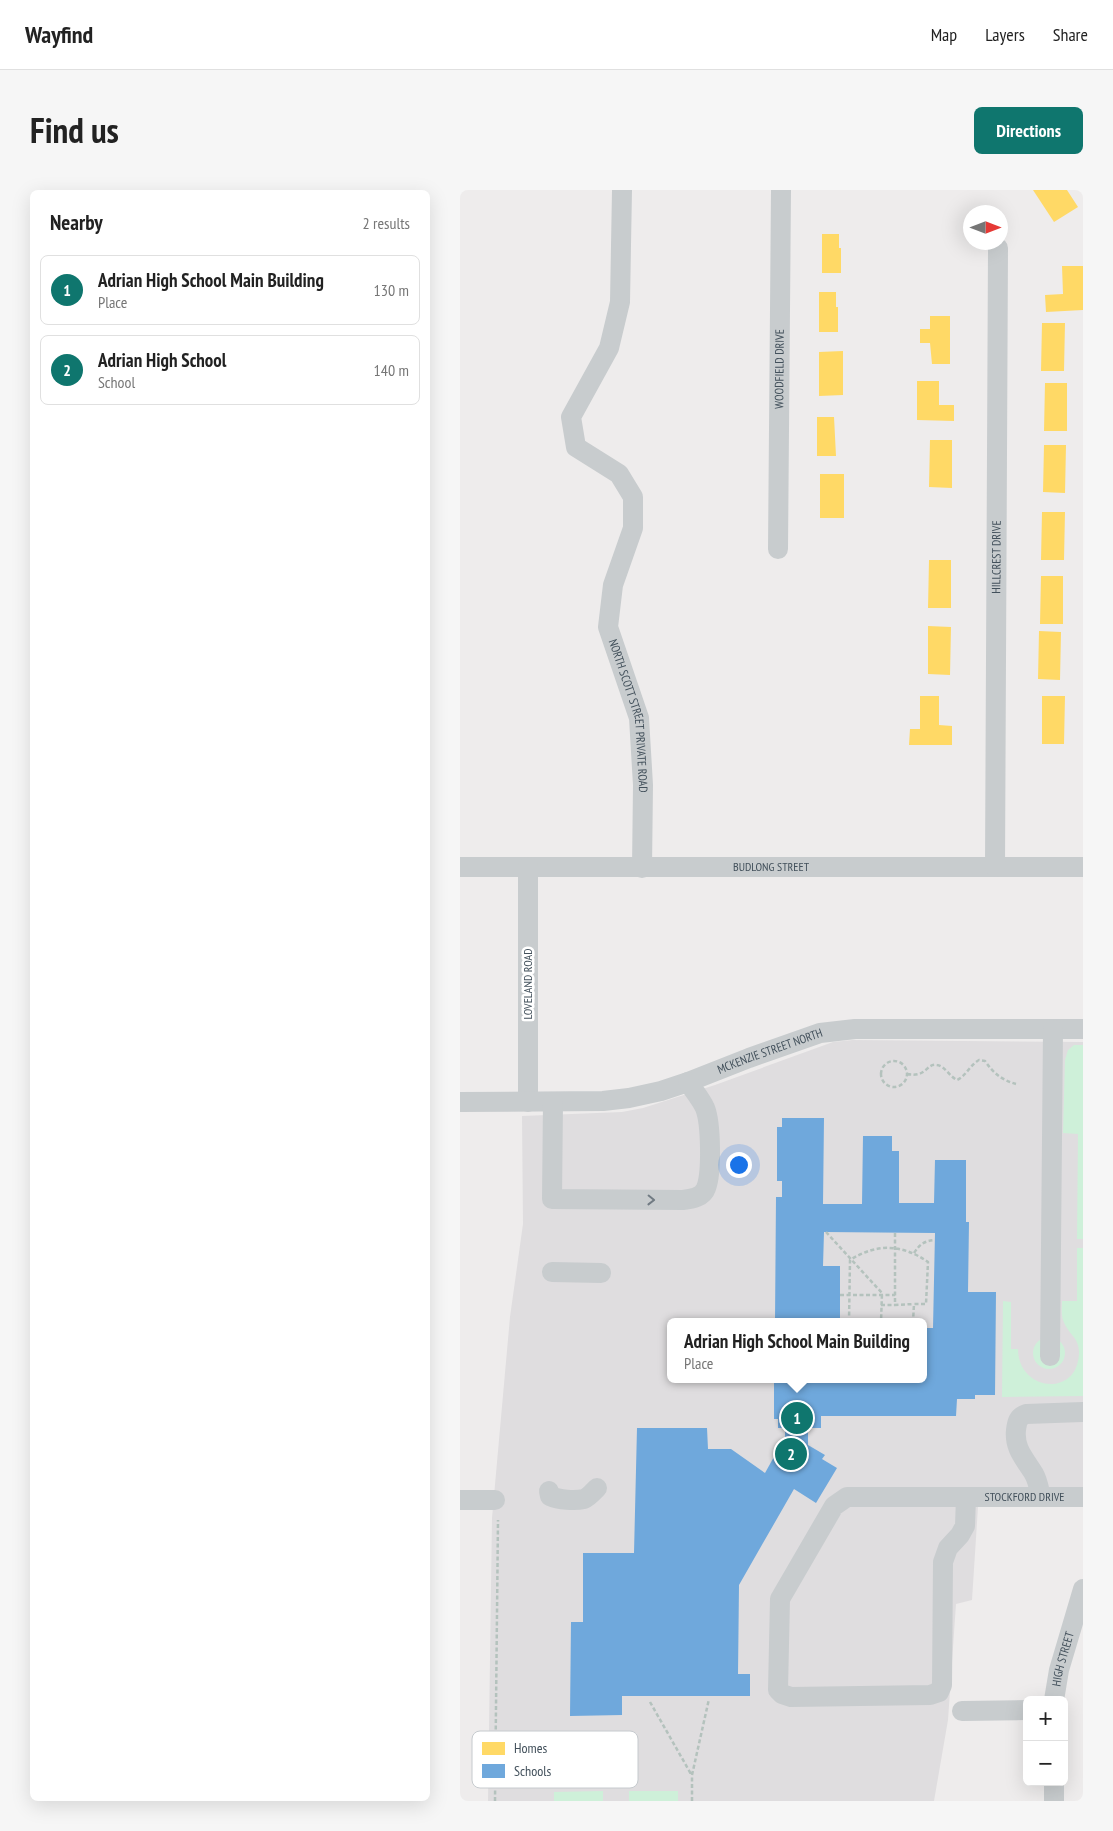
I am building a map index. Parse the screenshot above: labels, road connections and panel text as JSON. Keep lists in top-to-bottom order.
{
  "streets": {
    "street": [
      "WOODFIELD DRIVE",
      "HILLCREST DRIVE",
      "NORTH SCOTT STREET PRIVATE ROAD",
      "BUDLONG STREET",
      "LOVELAND ROAD",
      "MCKENZIE STREET NORTH",
      "STOCKFORD DRIVE",
      "HIGH STREET"
    ]
  },
  "crossings": [
    ["HILLCREST DRIVE", "BUDLONG STREET"],
    ["NORTH SCOTT STREET PRIVATE ROAD", "BUDLONG STREET"],
    ["BUDLONG STREET", "LOVELAND ROAD"],
    ["LOVELAND ROAD", "MCKENZIE STREET NORTH"]
  ],
  "legend": ["Homes", "Schools"],
  "north": "right",
  "page": {
    "header": "Wayfind",
    "nav": ["Map", "Layers", "Share"],
    "title": "Find us",
    "buttons": "Directions",
    "heading": ["Nearby", "2 results"],
    "list": [
      {
        "mark": "1",
        "name": "Adrian High School Main Building",
        "note": "Place",
        "value": "130 m"
      },
      {
        "mark": "2",
        "name": "Adrian High School",
        "note": "School",
        "value": "140 m"
      }
    ],
    "popup": ["Adrian High School Main Building", "Place"],
    "pins": ["1", "2"],
    "map_buttons": ["+", "−"]
  }
}
